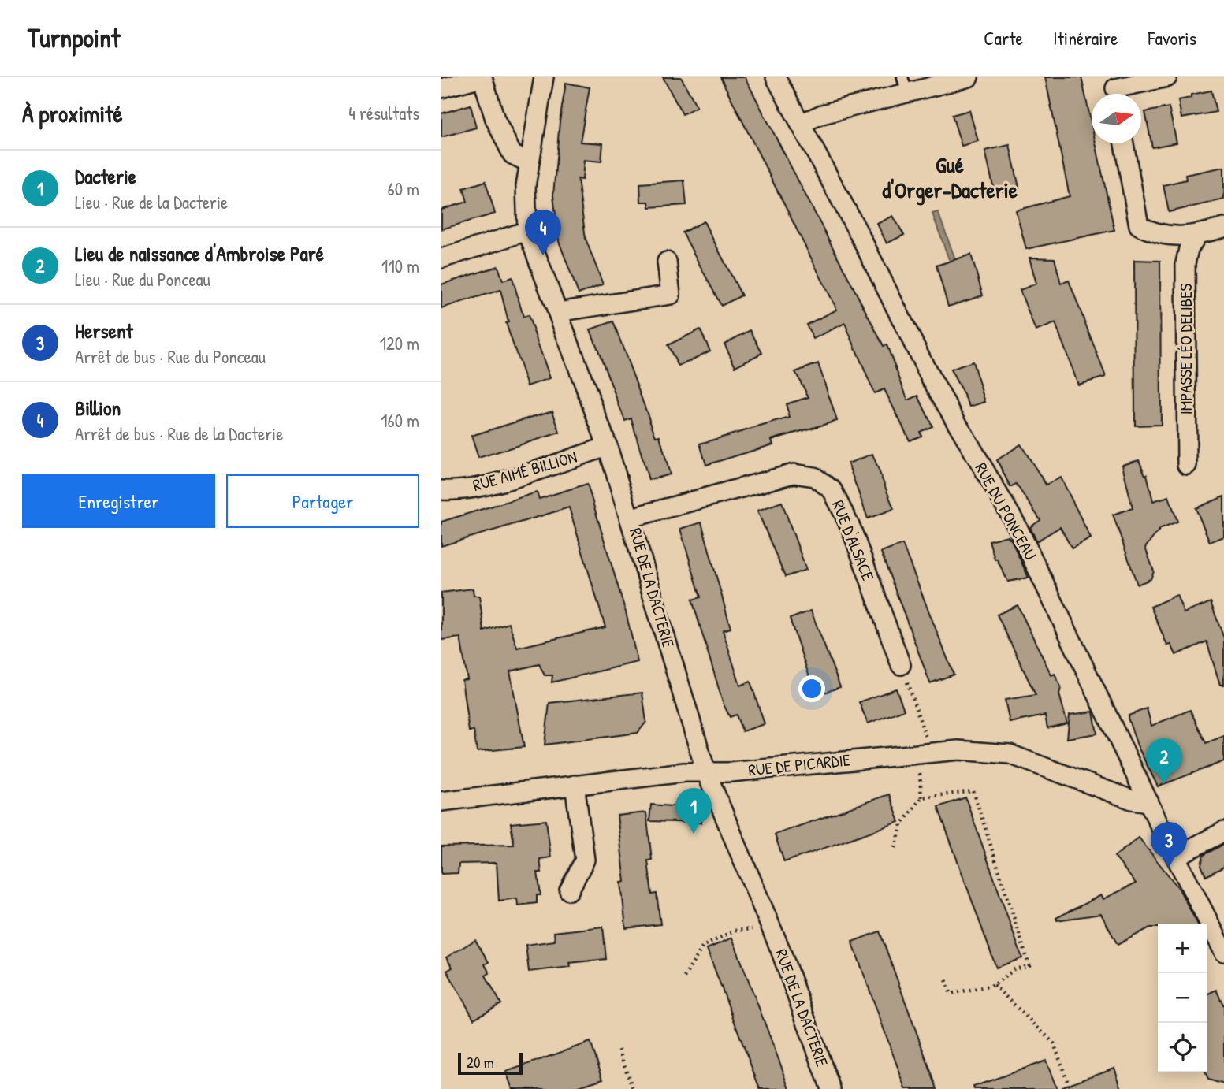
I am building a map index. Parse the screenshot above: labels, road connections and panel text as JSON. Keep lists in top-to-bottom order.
{
  "streets": {
    "street": [
      "IMPASSE LÉO DELIBES",
      "RUE AIMÉ BILLION",
      "RUE DU PONCEAU",
      "RUE D'ALSACE",
      "RUE DE LA DACTERIE",
      "RUE DE PICARDIE"
    ]
  },
  "crossings": [
    ["RUE AIMÉ BILLION", "RUE DE LA DACTERIE"],
    ["RUE DU PONCEAU", "RUE DE PICARDIE"],
    ["RUE D'ALSACE", "RUE DE LA DACTERIE"],
    ["RUE DE LA DACTERIE", "RUE DE PICARDIE"]
  ],
  "districts": ["Gué d'Orger-Dacterie"],
  "scale_bar": "20 m",
  "north": "right",
  "page": {
    "header": "Turnpoint",
    "nav": ["Carte", "Itinéraire", "Favoris"],
    "heading": ["À proximité", "4 résultats"],
    "list": [
      {
        "mark": "1",
        "name": "Dacterie",
        "note": "Lieu · Rue de la Dacterie",
        "value": "60 m"
      },
      {
        "mark": "2",
        "name": "Lieu de naissance d'Ambroise Paré",
        "note": "Lieu · Rue du Ponceau",
        "value": "110 m"
      },
      {
        "mark": "3",
        "name": "Hersent",
        "note": "Arrêt de bus · Rue du Ponceau",
        "value": "120 m"
      },
      {
        "mark": "4",
        "name": "Billion",
        "note": "Arrêt de bus · Rue de la Dacterie",
        "value": "160 m"
      }
    ],
    "pins": [
      "4",
      "2",
      "1",
      "3"
    ],
    "buttons": ["Enregistrer", "Partager"],
    "map_buttons": ["+", "−"],
    "scale": "20 m"
  }
}
